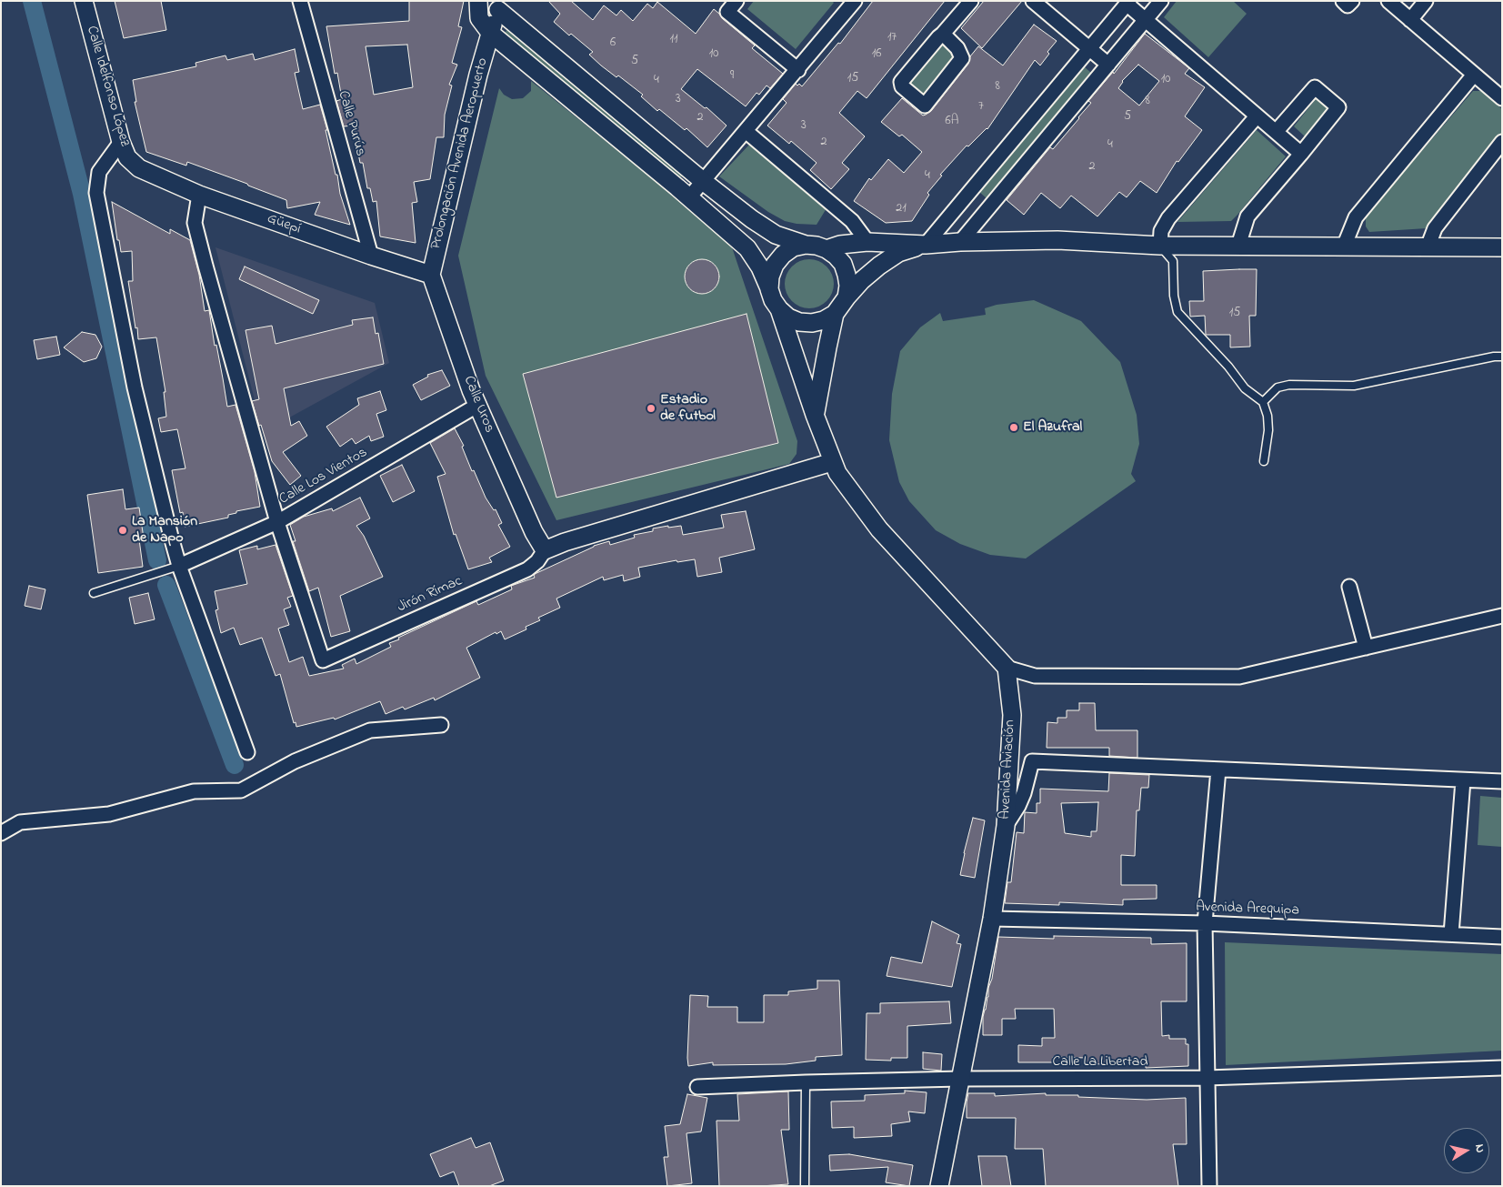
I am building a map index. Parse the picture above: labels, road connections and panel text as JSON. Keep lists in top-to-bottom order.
{
  "streets": {
    "street": [
      "Calle Idelfonso López",
      "Calle Purús",
      "Prolongación Avenida Aeropuerto",
      "Güepí",
      "Calle Uros",
      "Calle Los Vientos",
      "Jirón Rímac",
      "Avenida Aviación",
      "Avenida Arequipa",
      "Calle La Libertad"
    ]
  },
  "crossings": [
    ["Calle Idelfonso López", "Güepí"],
    ["Calle Purús", "Güepí"],
    ["Prolongación Avenida Aeropuerto", "Güepí"],
    ["Prolongación Avenida Aeropuerto", "Calle Uros"],
    ["Güepí", "Calle Uros"],
    ["Calle Uros", "Calle Los Vientos"],
    ["Calle Uros", "Jirón Rímac"],
    ["Calle Los Vientos", "Jirón Rímac"],
    ["Avenida Aviación", "Avenida Arequipa"],
    ["Avenida Aviación", "Calle La Libertad"]
  ],
  "places": ["Estadio de futbol", "El Azufral", "La Mansión de Napo"],
  "house_numbers": [
    "17",
    "11",
    "6",
    "10",
    "16",
    "5",
    "9",
    "15",
    "10",
    "4",
    "8",
    "3",
    "8",
    "7",
    "5",
    "2",
    "6A",
    "3",
    "2",
    "4",
    "2",
    "4",
    "21",
    "15"
  ],
  "north": "right"
}
